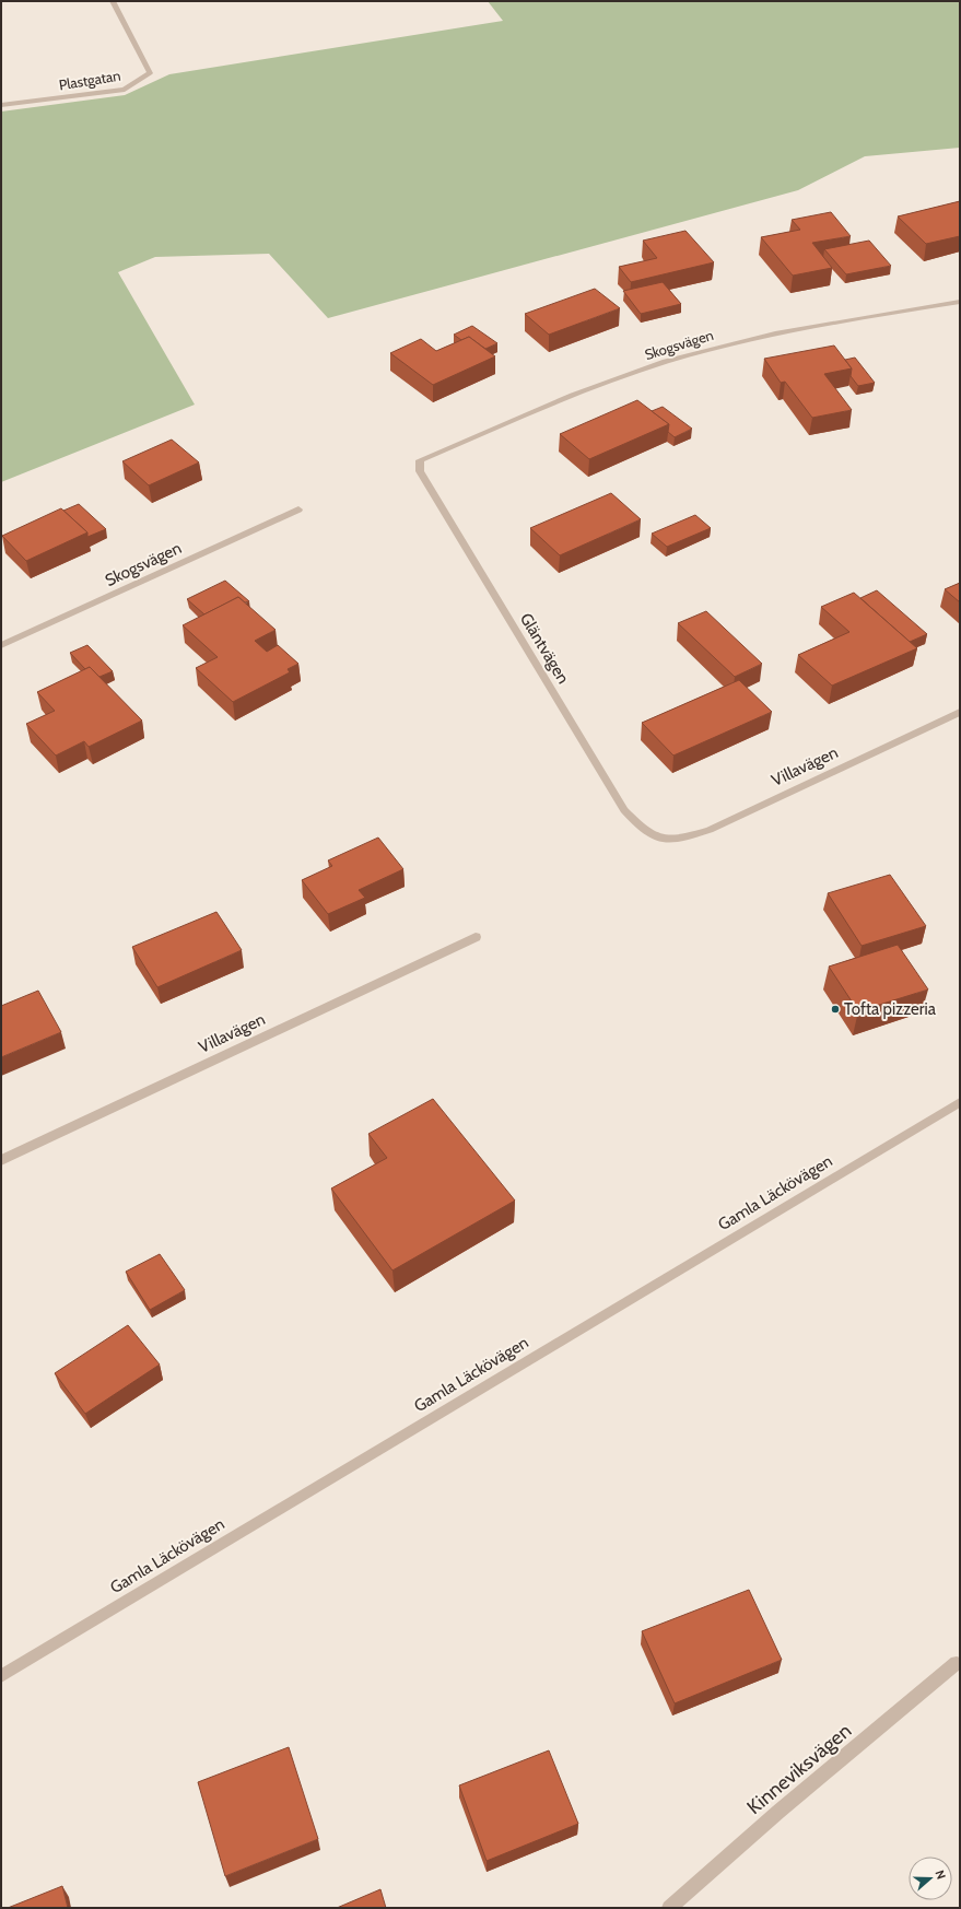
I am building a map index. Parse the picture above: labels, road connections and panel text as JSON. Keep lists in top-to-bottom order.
{
  "streets": {
    "street": [
      "Plastgatan",
      "Skogsvägen",
      "Gläntvägen",
      "Villavägen",
      "Gamla Läckövägen",
      "Kinneviksvägen"
    ]
  },
  "crossings": [
    ["Skogsvägen", "Gläntvägen"],
    ["Gläntvägen", "Villavägen"]
  ],
  "places": ["Tofta pizzeria"],
  "north": "right"
}
